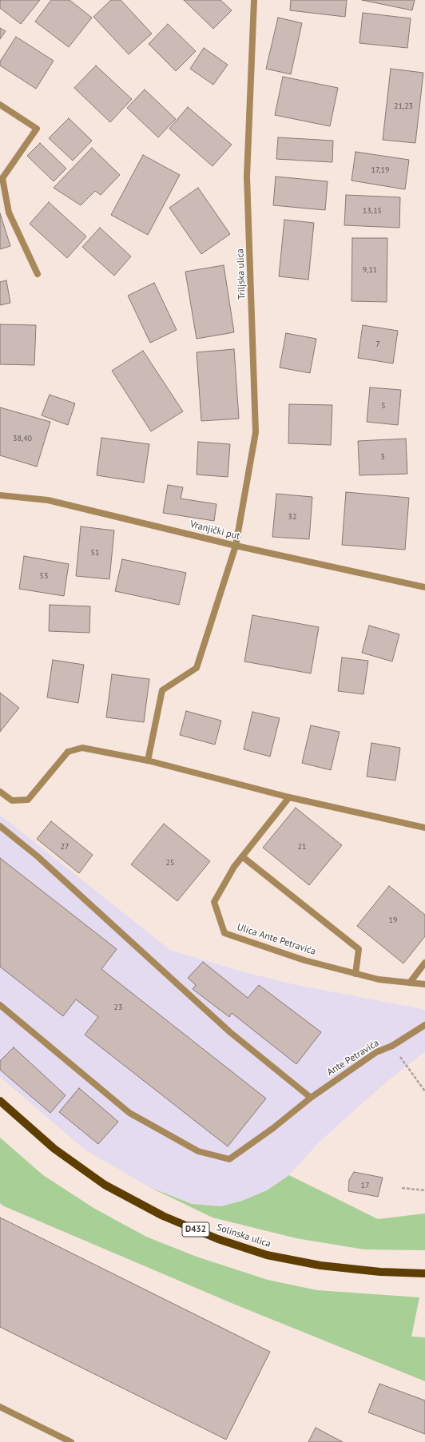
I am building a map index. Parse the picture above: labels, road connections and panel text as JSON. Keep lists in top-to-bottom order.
{
  "streets": {
    "main road": ["D432", "Solinska ulica"],
    "street": [
      "Triljska ulica",
      "Vranjički put",
      "Ulica Ante Petravića",
      "Ante Petravića"
    ]
  },
  "crossings": [
    ["Triljska ulica", "Vranjički put"]
  ],
  "house_numbers": [
    "21,23",
    "17,19",
    "13,15",
    "9,11",
    "7",
    "5",
    "38,40",
    "3",
    "32",
    "51",
    "53",
    "27",
    "21",
    "25",
    "19",
    "23",
    "17"
  ]
}
